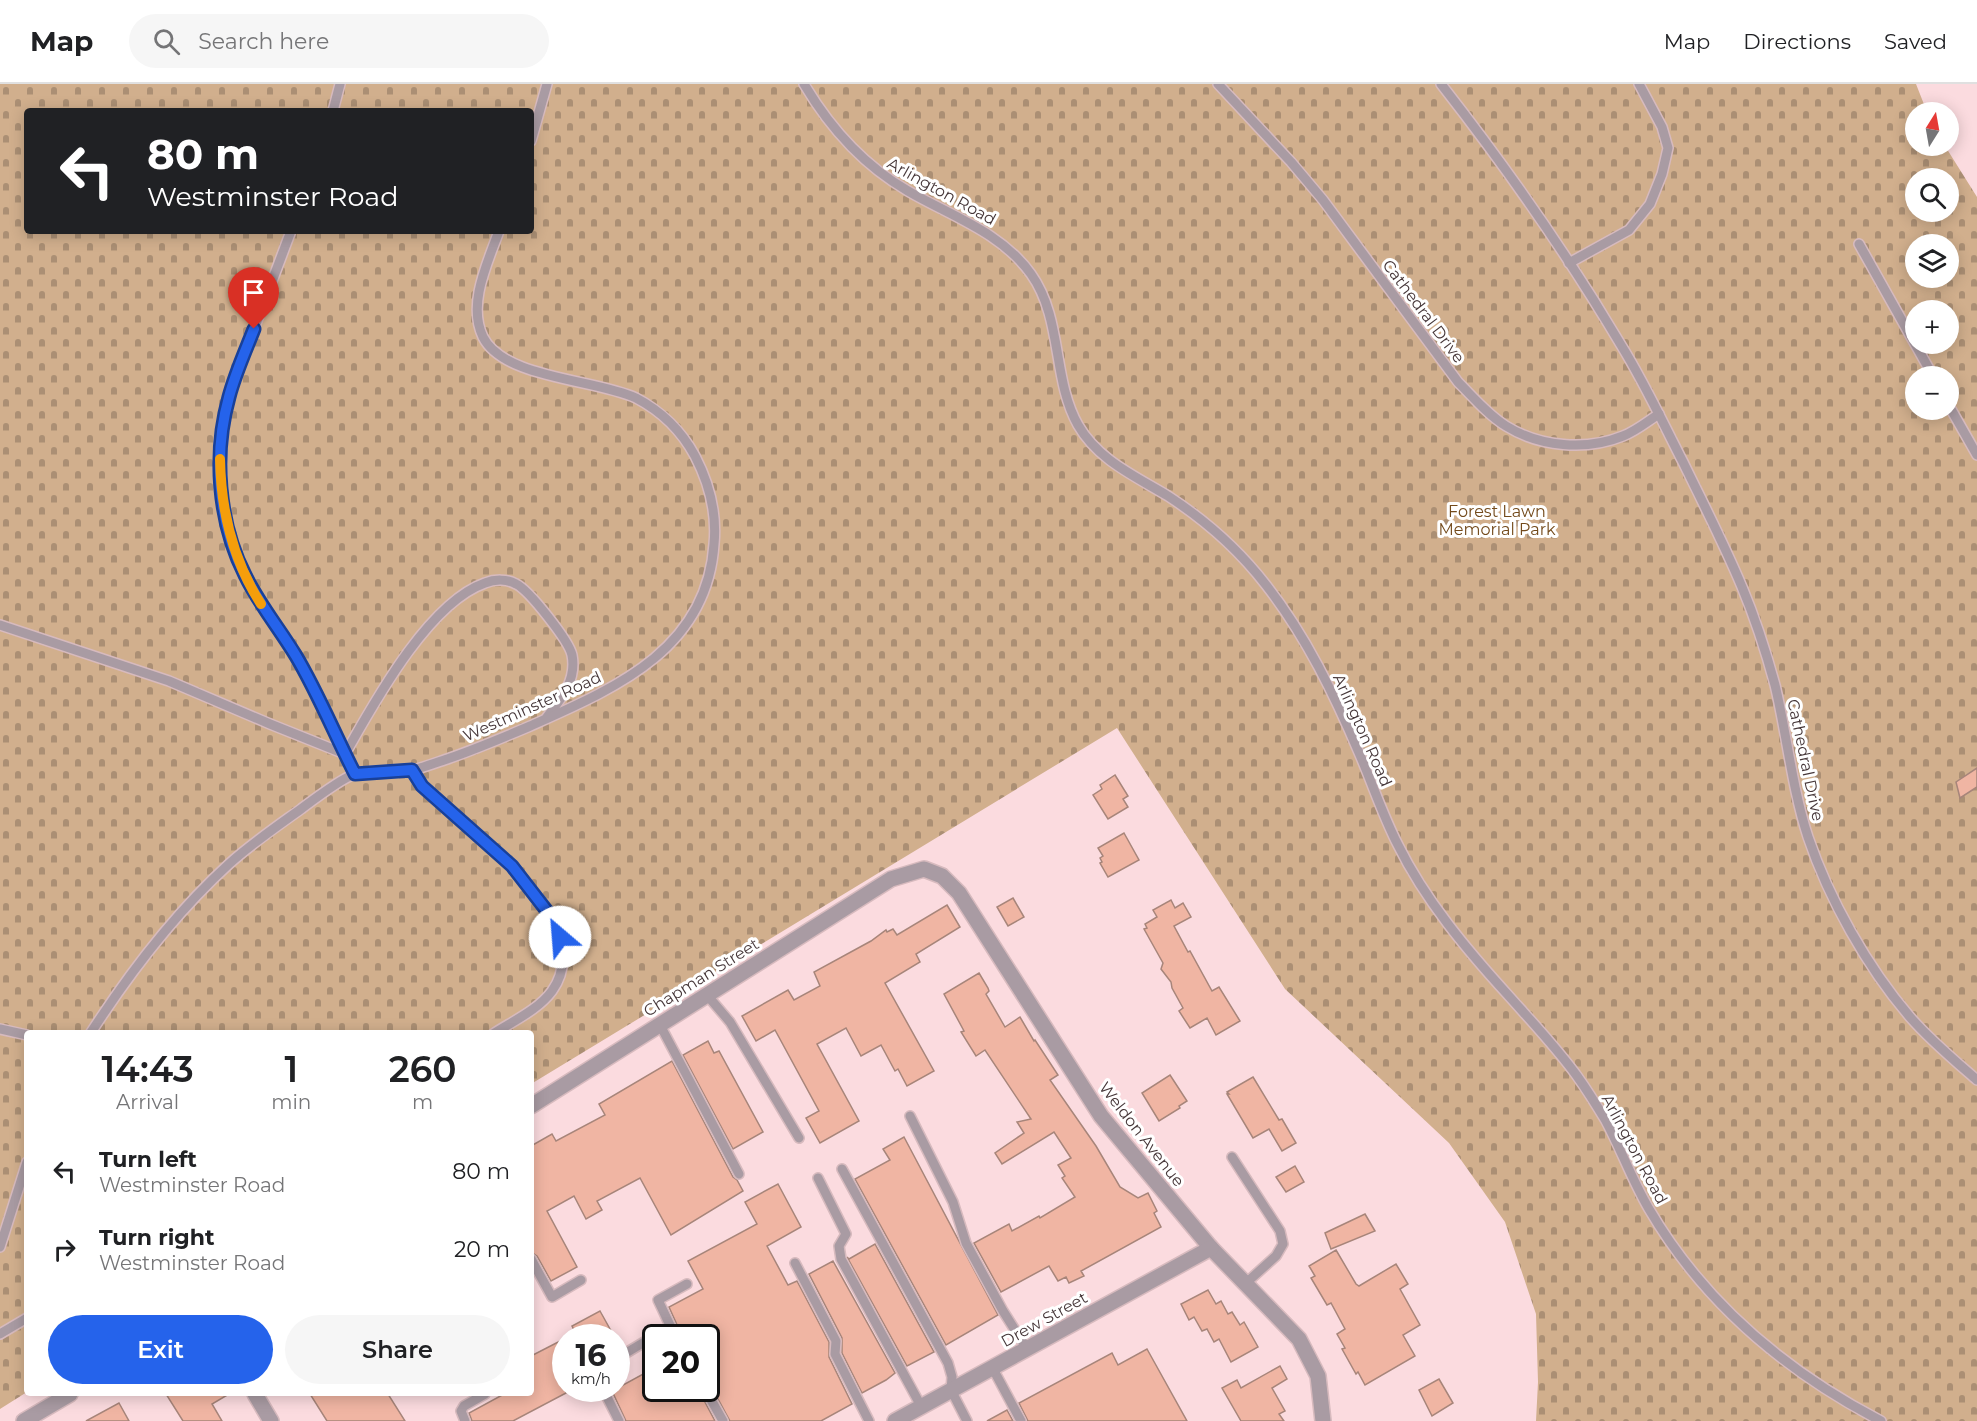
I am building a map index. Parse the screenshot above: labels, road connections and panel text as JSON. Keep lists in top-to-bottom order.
{
  "streets": {
    "street": ["Chapman Street", "Weldon Avenue", "Drew Street"],
    "lane": ["Arlington Road", "Cathedral Drive", "Westminster Road"]
  },
  "crossings": [
    ["Chapman Street", "Weldon Avenue"],
    ["Weldon Avenue", "Drew Street"]
  ],
  "parks": ["Forest Lawn Memorial Park"],
  "north": "top",
  "page": {
    "header": "Map",
    "search": "Search here",
    "nav": ["Map", "Directions", "Saved"],
    "map_buttons": ["+", "−"],
    "turn": ["80 m", "Westminster Road"],
    "eta": [
      "14:43",
      "Arrival",
      "1",
      "min",
      "260",
      "m"
    ],
    "list": [
      {
        "name": "Turn left",
        "note": "Westminster Road",
        "value": "80 m"
      },
      {
        "name": "Turn right",
        "note": "Westminster Road",
        "value": "20 m"
      }
    ],
    "buttons": ["Exit", "Share"],
    "speed": "16 km/h",
    "limit": "20"
  }
}
